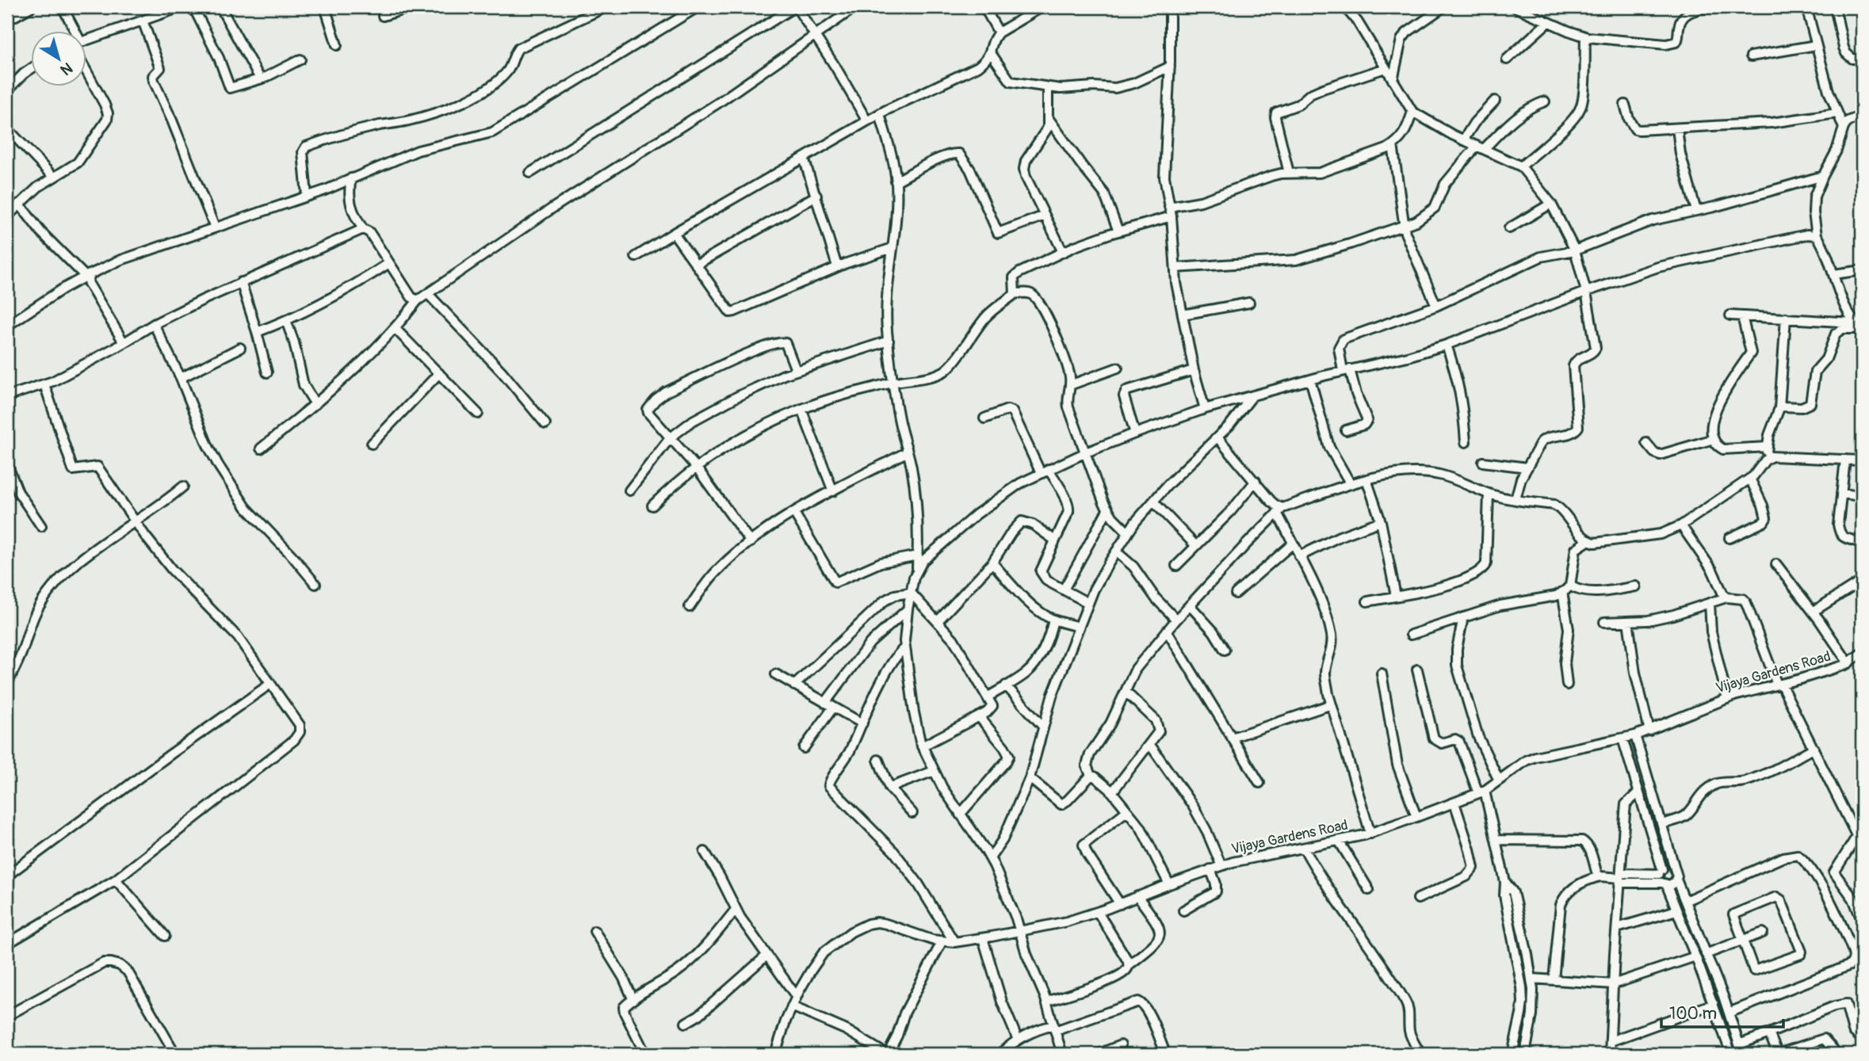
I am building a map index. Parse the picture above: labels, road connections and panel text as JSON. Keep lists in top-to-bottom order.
{
  "streets": {
    "street": ["Vijaya Gardens Road"]
  },
  "scale_bar": "100 m",
  "north": "bottom right"
}
